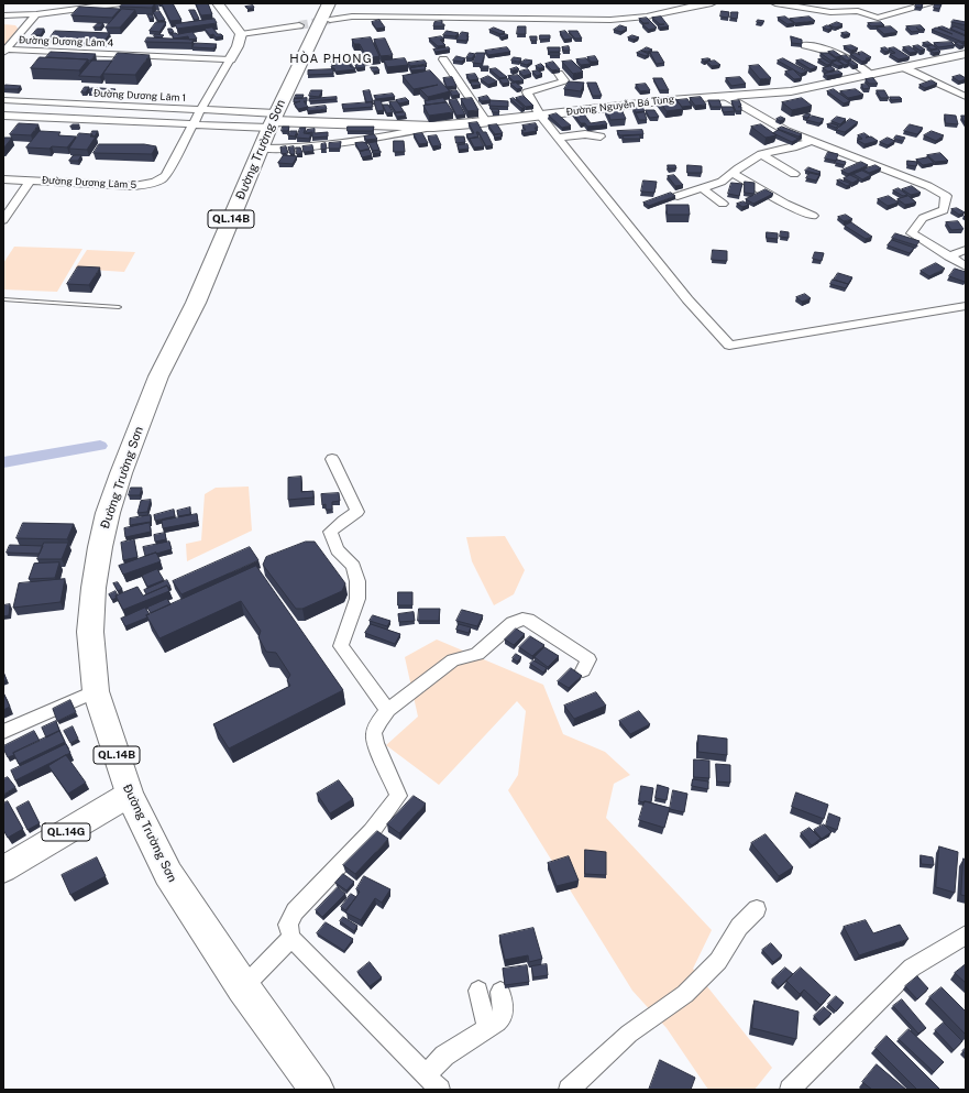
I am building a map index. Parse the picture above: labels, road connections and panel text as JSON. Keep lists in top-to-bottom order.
{
  "streets": {
    "highway": ["Đường Trường Sơn", "QL.14B"],
    "main road": ["Đường Nguyễn Bá Tùng", "QL.14G"],
    "street": ["Đường Dương Lâm 4", "Đường Dương Lâm 1", "Đường Dương Lâm 5"]
  },
  "crossings": [
    ["Đường Dương Lâm 4", "Đường Dương Lâm 5"],
    ["Đường Dương Lâm 1", "Đường Nguyễn Bá Tùng"],
    ["Đường Dương Lâm 1", "Đường Trường Sơn"],
    ["Đường Dương Lâm 1", "Đường Dương Lâm 5"],
    ["Đường Nguyễn Bá Tùng", "Đường Trường Sơn"],
    ["Đường Trường Sơn", "QL.14G"]
  ],
  "districts": ["HÒA PHONG"]
}
